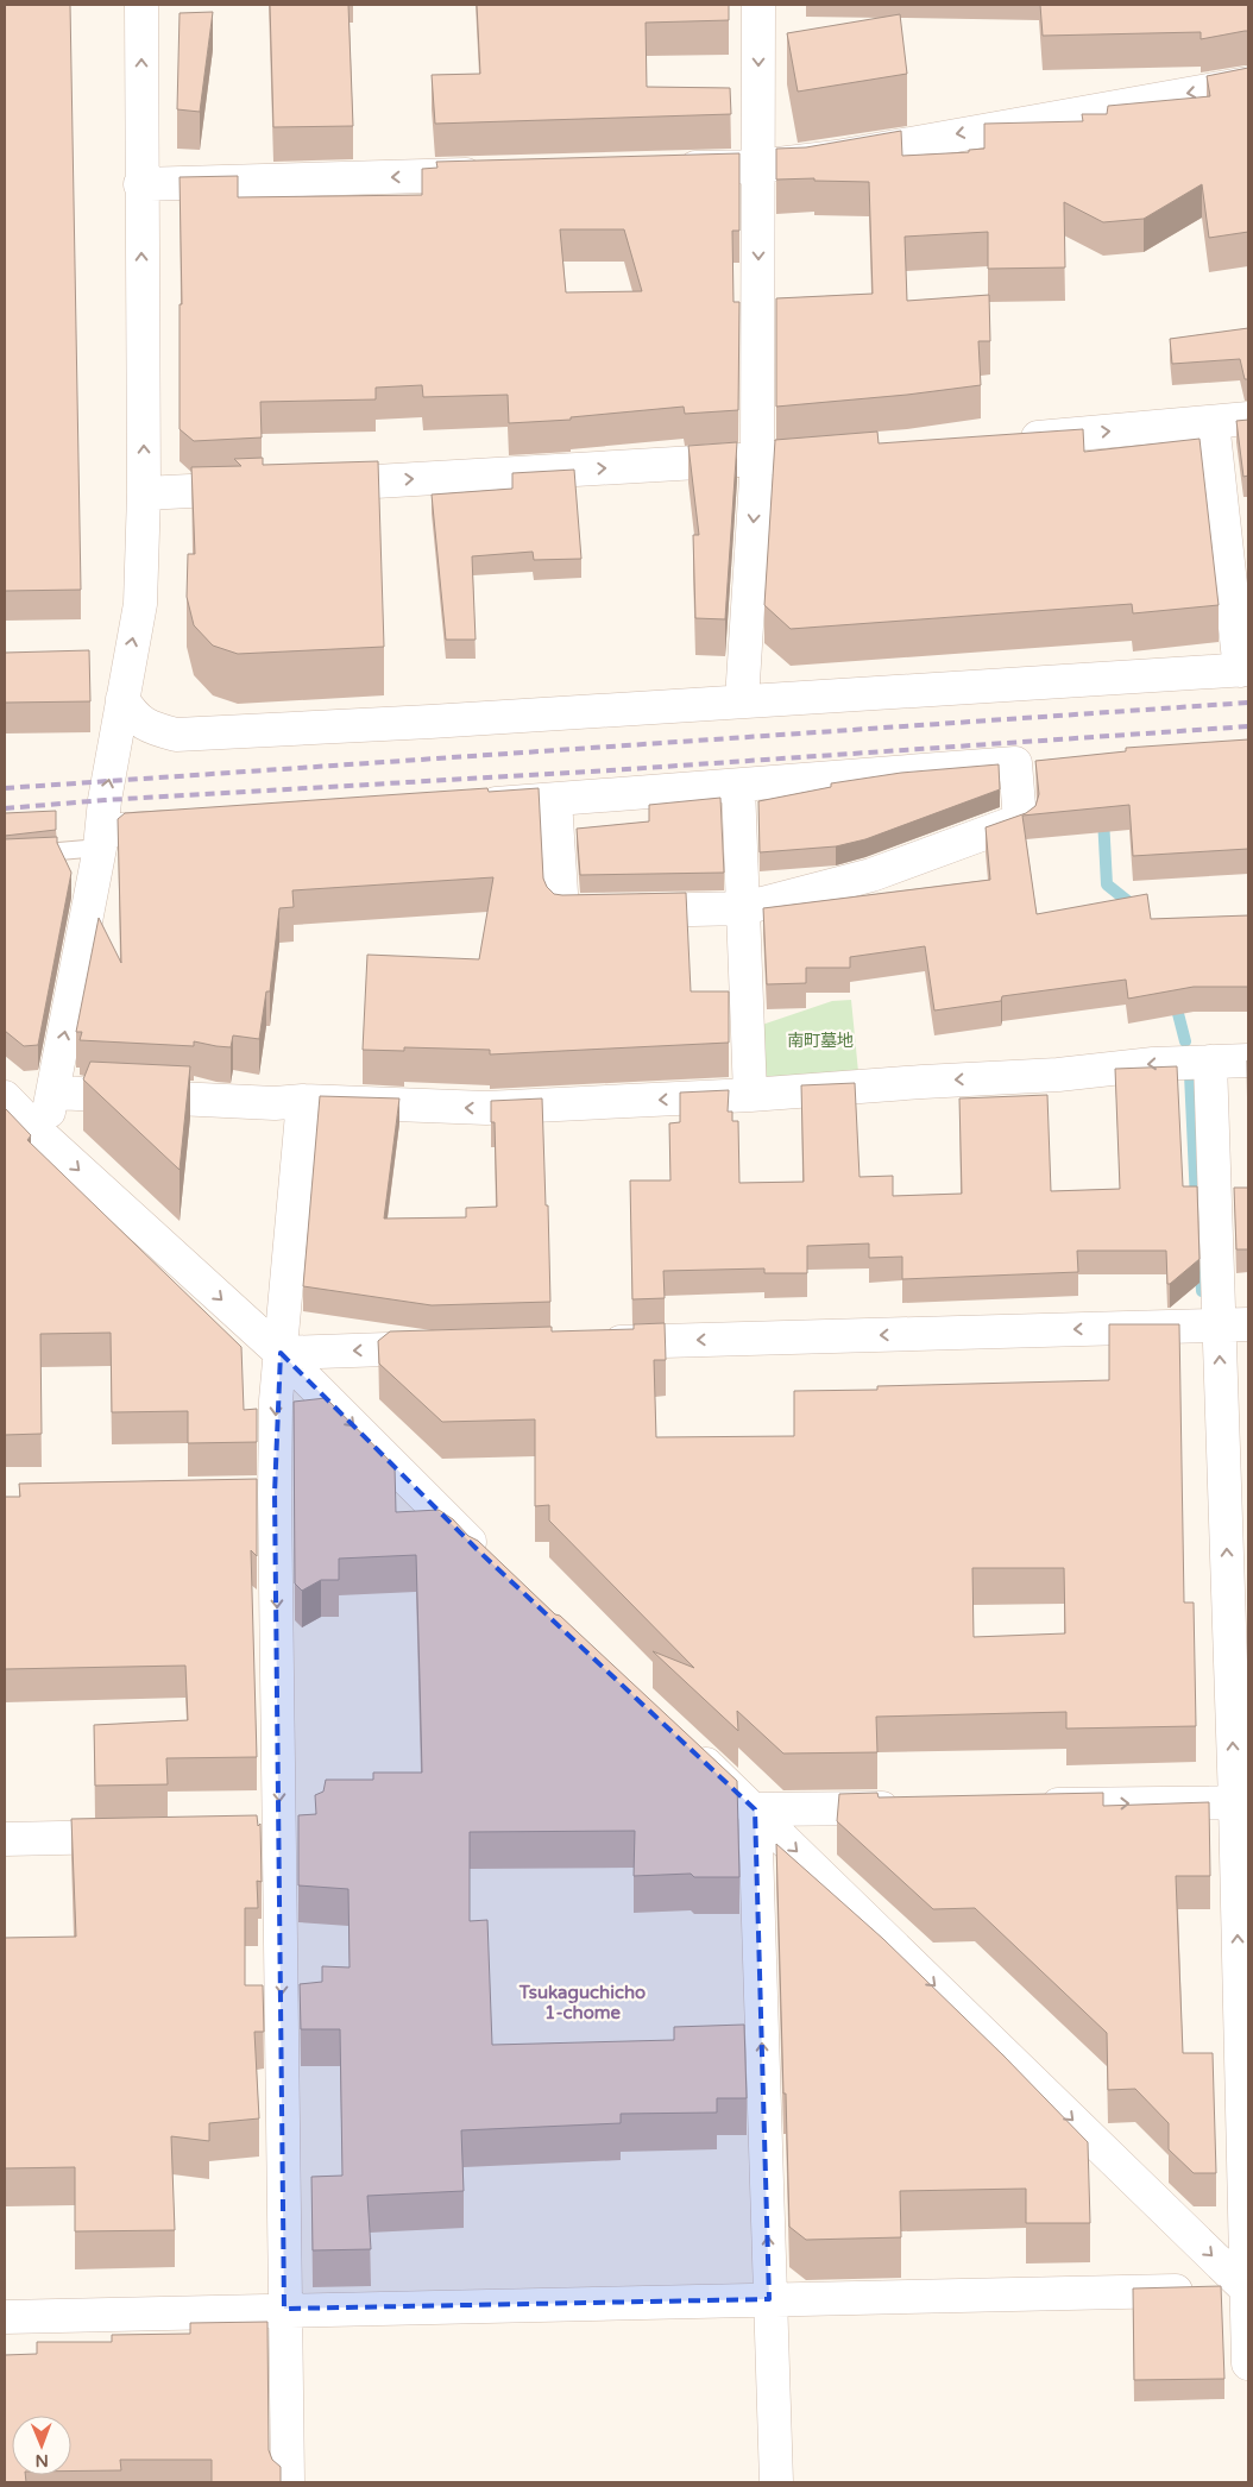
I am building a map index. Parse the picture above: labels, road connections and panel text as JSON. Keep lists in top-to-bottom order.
{
  "districts": ["Tsukaguchicho 1-chome"],
  "parks": ["南町墓地"],
  "north": "bottom"
}
